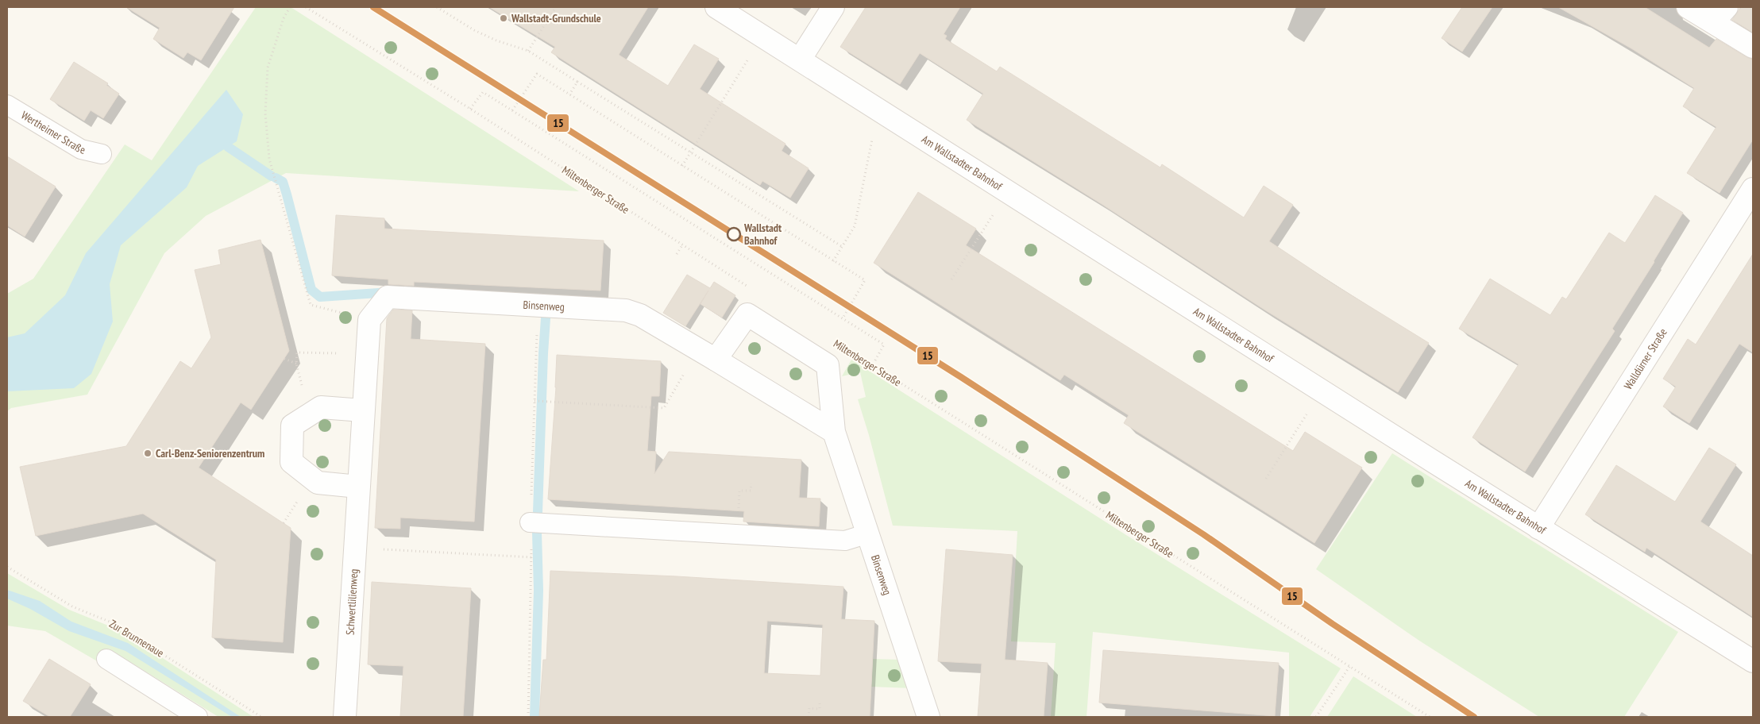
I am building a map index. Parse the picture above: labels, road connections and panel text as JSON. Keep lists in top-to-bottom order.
{
  "streets": {
    "street": [
      "Am Wallstadter Bahnhof",
      "Binsenweg",
      "Walldürner Straße",
      "Schwertlilienweg"
    ],
    "lane": ["Wertheimer Straße"],
    "path": ["Miltenberger Straße", "Zur Brunnenaue"]
  },
  "crossings": [
    ["Am Wallstadter Bahnhof", "Walldürner Straße"],
    ["Binsenweg", "Schwertlilienweg"]
  ],
  "places": ["Wallstadt-Grundschule", "Wallstadt Bahnhof", "Carl-Benz-Seniorenzentrum"],
  "lines": ["transit line 15"]
}
